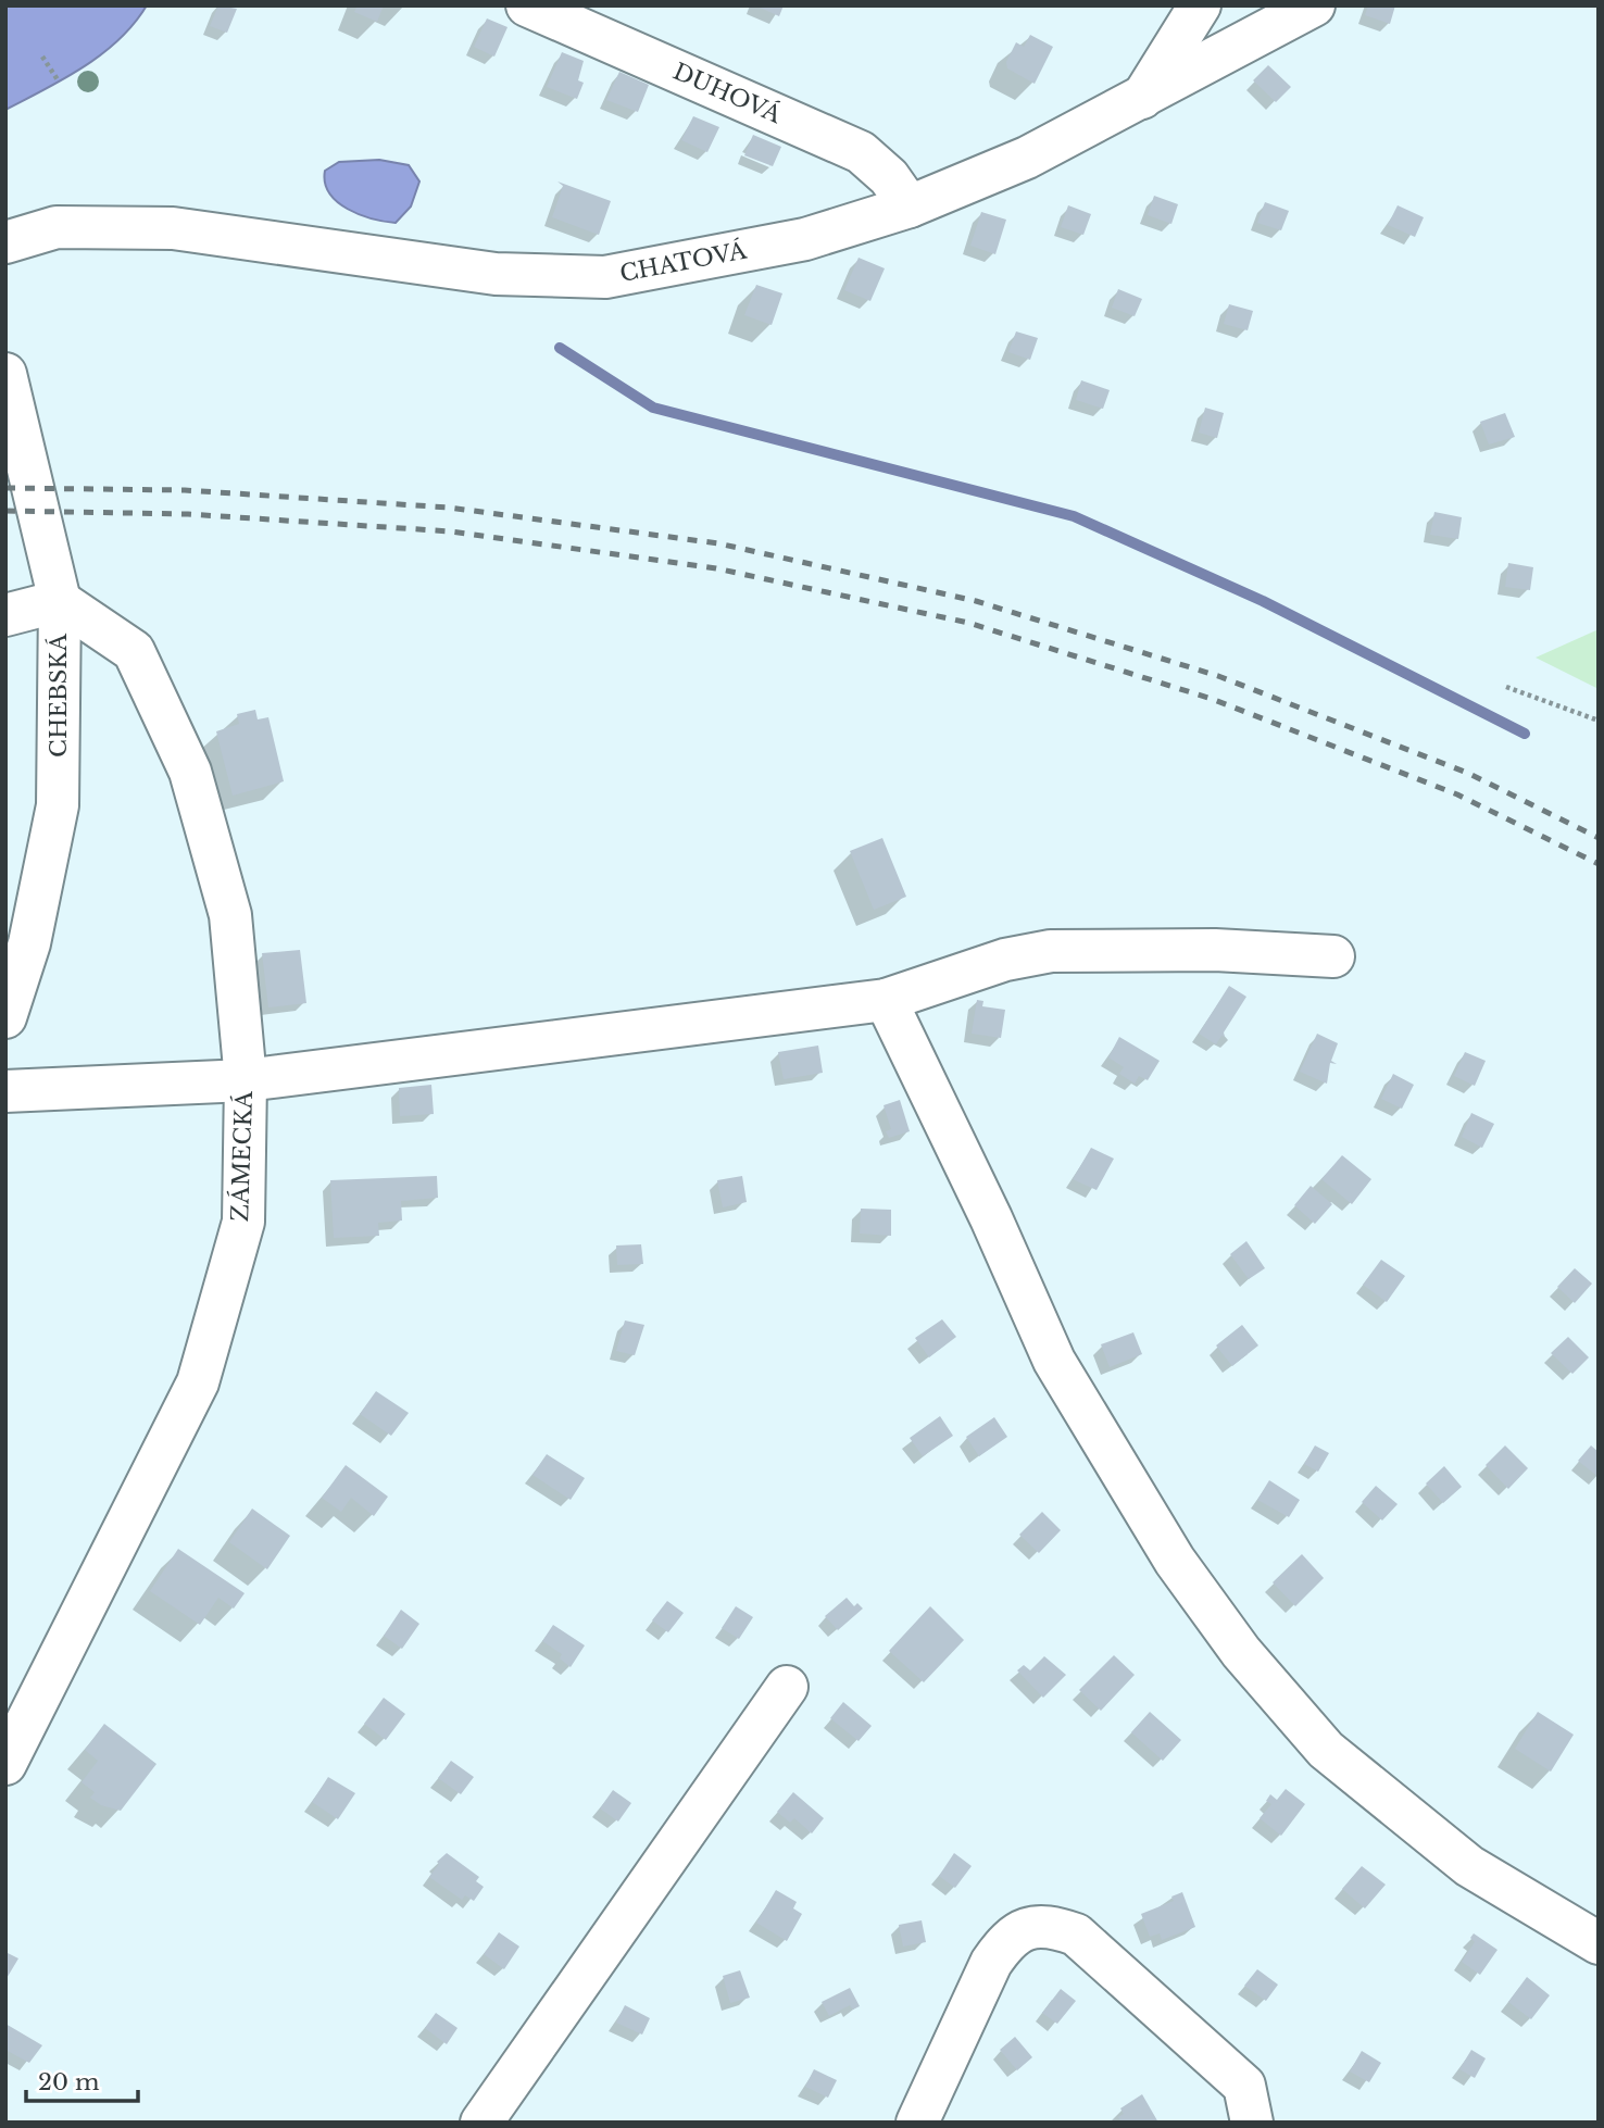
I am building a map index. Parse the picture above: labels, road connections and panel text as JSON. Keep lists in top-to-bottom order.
{
  "streets": {
    "street": [
      "DUHOVÁ",
      "CHATOVÁ",
      "CHEBSKÁ",
      "ZÁMECKÁ"
    ]
  },
  "crossings": [
    ["DUHOVÁ", "CHATOVÁ"],
    ["CHEBSKÁ", "ZÁMECKÁ"]
  ],
  "scale_bar": "20 m"
}
